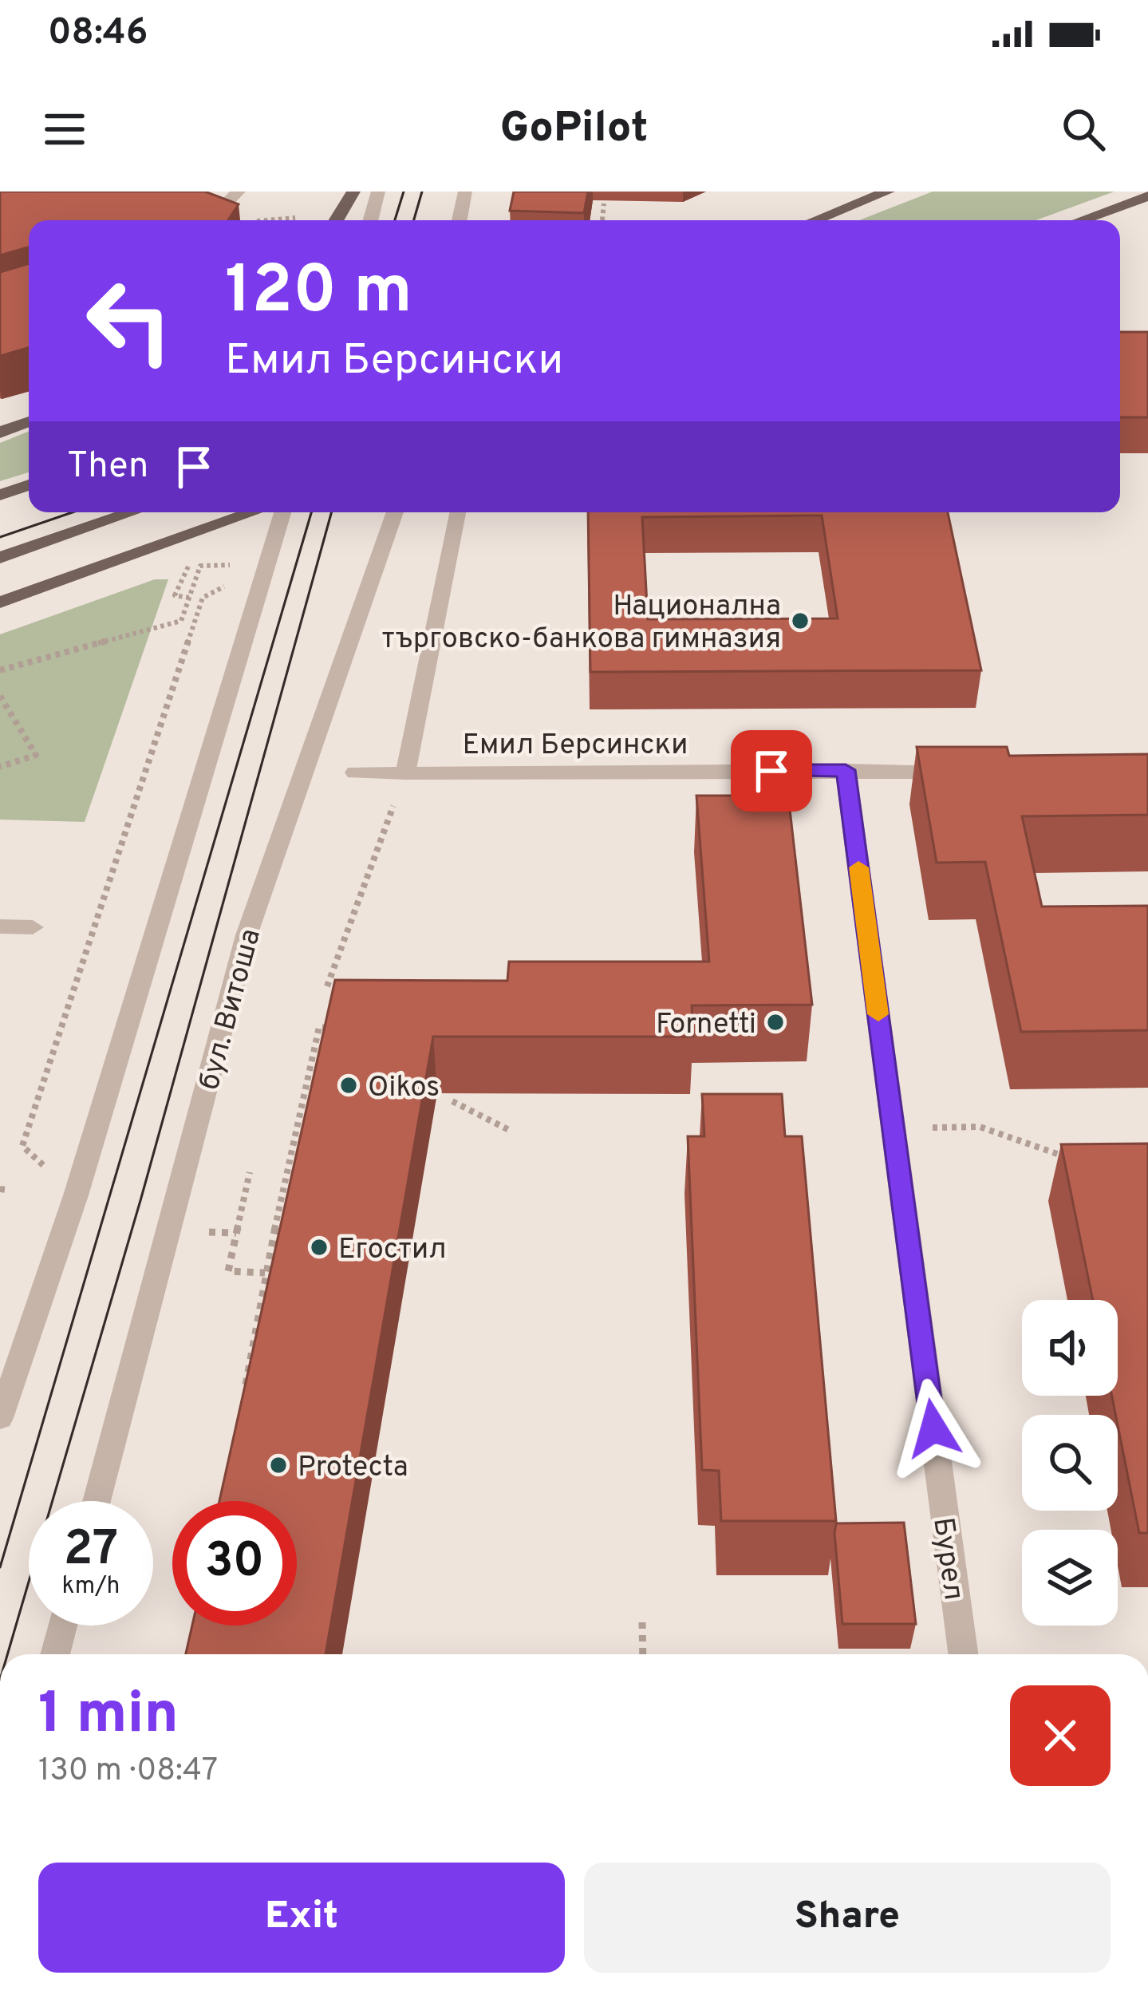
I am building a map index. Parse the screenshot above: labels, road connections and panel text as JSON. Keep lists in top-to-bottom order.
{
  "streets": {
    "street": ["Емил Берсински", "бул. Витоша", "Бурел"]
  },
  "crossings": [
    ["Емил Берсински", "Бурел"]
  ],
  "places": [
    "Национална търговско-банкова гимназия",
    "Fornetti",
    "Oikos",
    "Егостил",
    "Protecta"
  ],
  "page": {
    "status": "08:46",
    "header": "GoPilot",
    "turn": ["120 m", "Емил Берсински"],
    "then": "Then",
    "speed": "27 km/h",
    "limit": "30",
    "heading": ["1 min", "130 m · 08:47"],
    "buttons": ["Exit", "Share"]
  }
}
